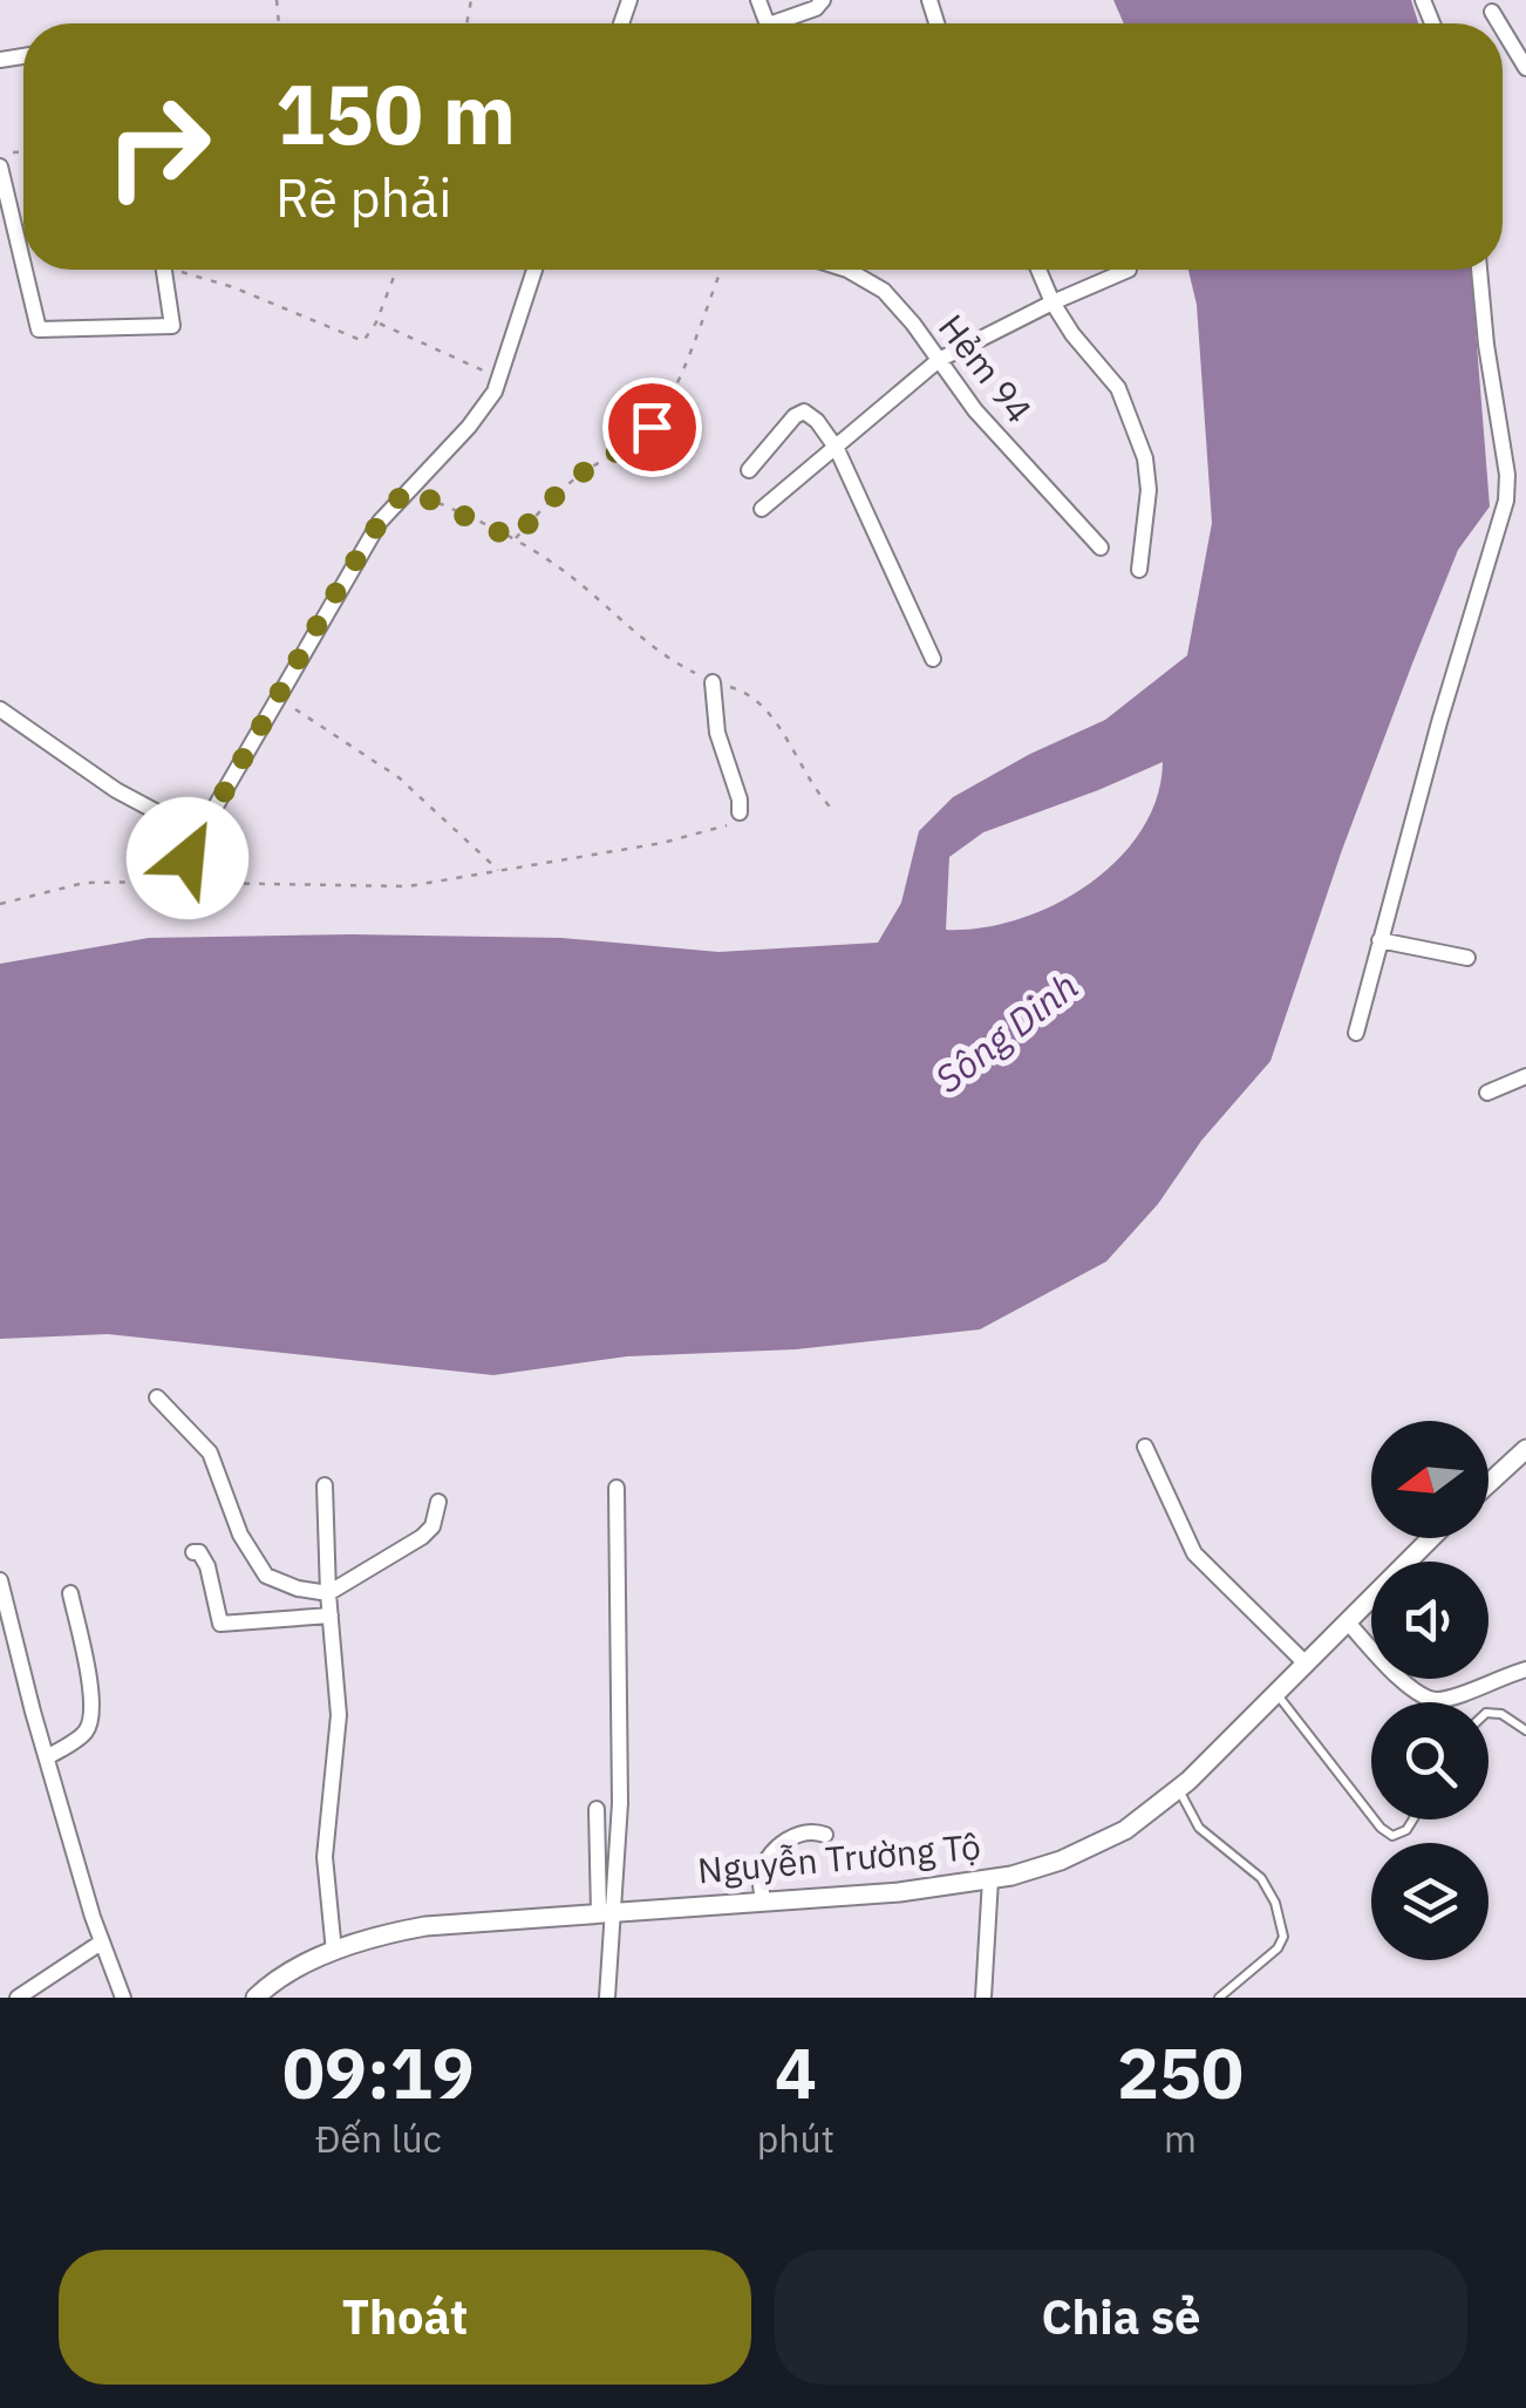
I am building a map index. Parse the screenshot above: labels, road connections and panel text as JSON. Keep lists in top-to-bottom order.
{
  "streets": {
    "street": ["Hẻm 94", "Nguyễn Trường Tộ"]
  },
  "water": ["Sông Dinh"],
  "north": "left",
  "page": {
    "turn": ["150 m", "Rẽ phải"],
    "eta": [
      "09:19",
      "Đến lúc",
      "4",
      "phút",
      "250",
      "m"
    ],
    "buttons": ["Thoát", "Chia sẻ"]
  }
}
